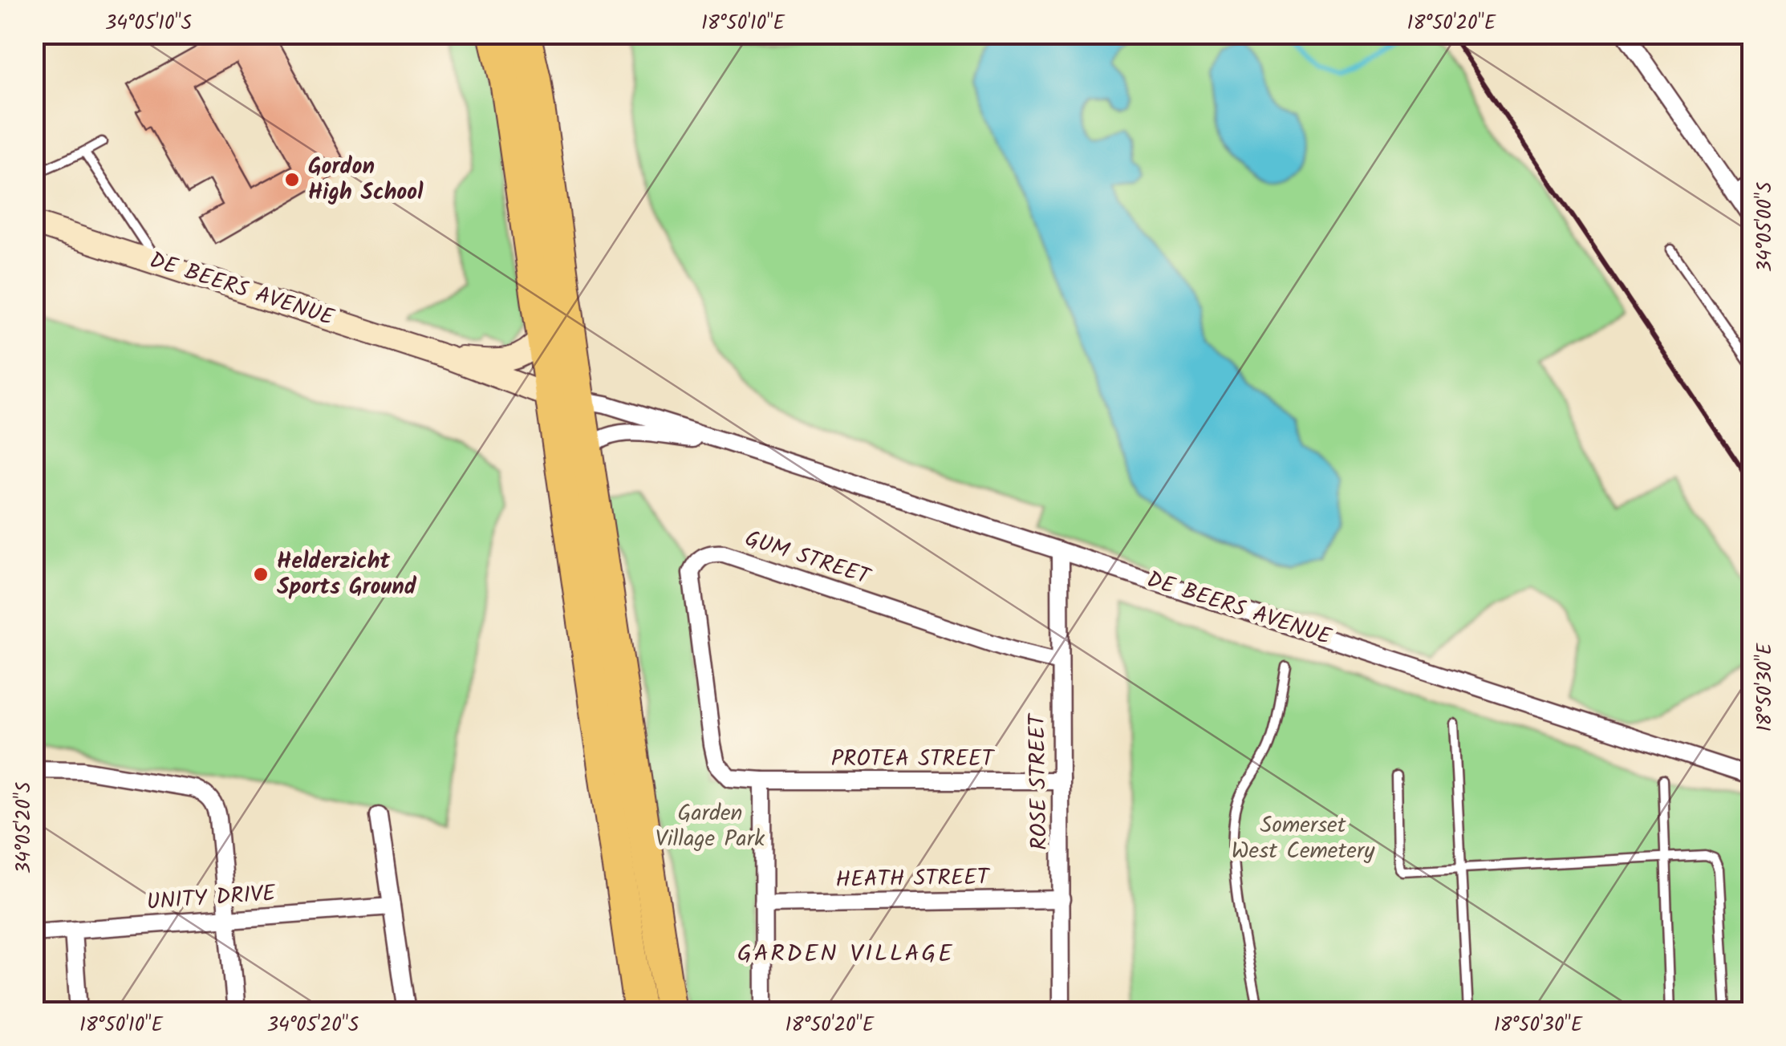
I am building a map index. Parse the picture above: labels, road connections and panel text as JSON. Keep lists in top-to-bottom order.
{
  "streets": {
    "street": [
      "DE BEERS AVENUE",
      "GUM STREET",
      "PROTEA STREET",
      "ROSE STREET",
      "HEATH STREET",
      "UNITY DRIVE"
    ]
  },
  "crossings": [
    ["DE BEERS AVENUE", "ROSE STREET"],
    ["GUM STREET", "PROTEA STREET"],
    ["GUM STREET", "ROSE STREET"],
    ["PROTEA STREET", "ROSE STREET"],
    ["ROSE STREET", "HEATH STREET"]
  ],
  "districts": ["GARDEN VILLAGE"],
  "parks": ["Garden Village Park", "Somerset West Cemetery"],
  "places": ["Gordon High School", "Helderzicht Sports Ground"],
  "coordinates": [
    "34°05'10\"S",
    "18°50'10\"E",
    "18°50'20\"E",
    "34°05'00\"S",
    "18°50'30\"E",
    "34°05'20\"S"
  ]
}
